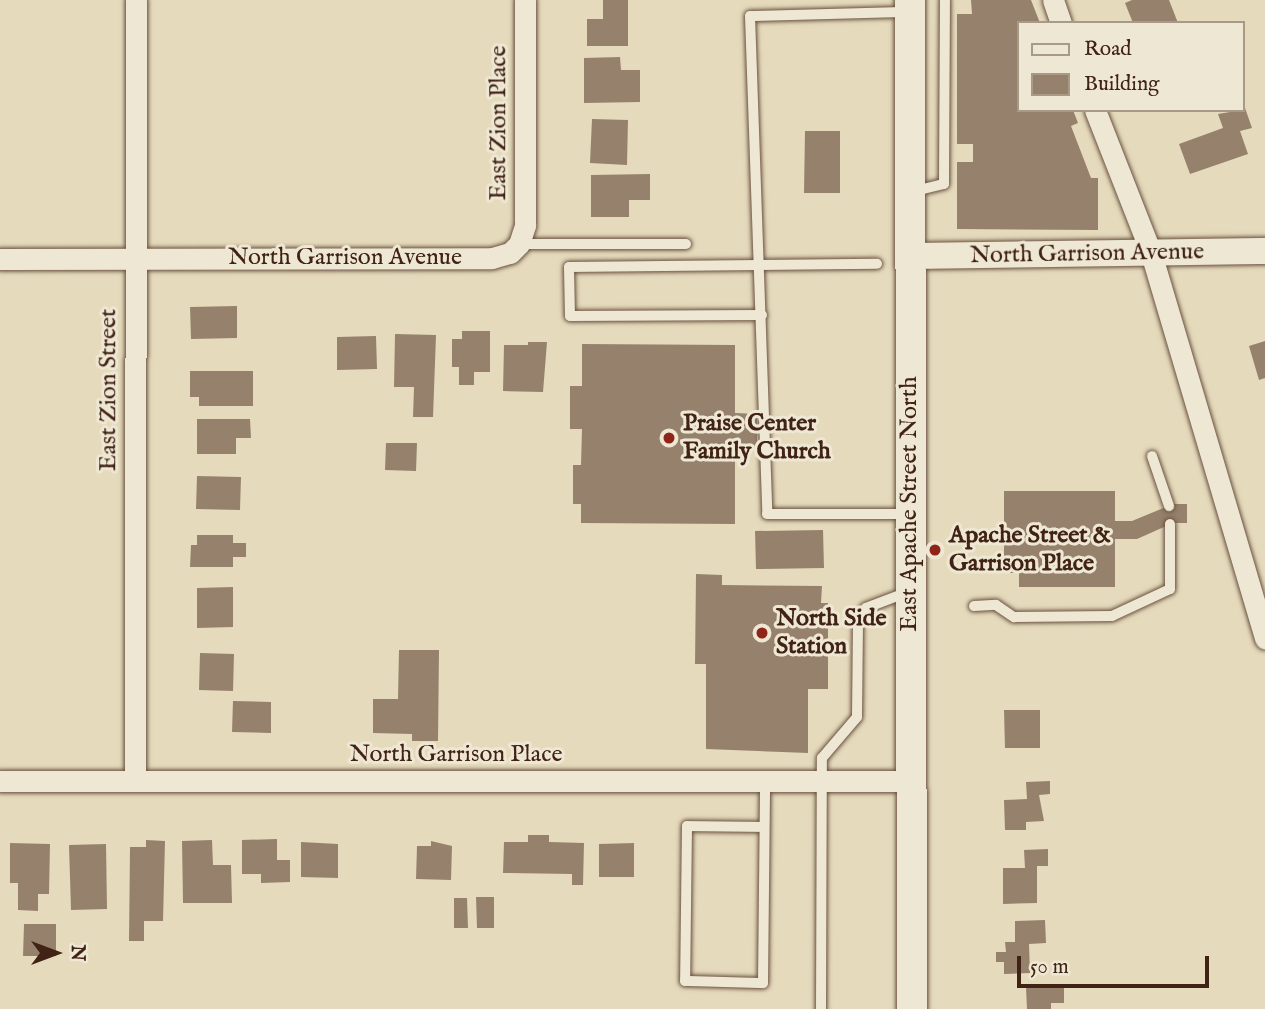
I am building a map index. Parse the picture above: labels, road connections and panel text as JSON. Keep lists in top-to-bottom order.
{
  "streets": {
    "main road": ["East Apache Street North"],
    "street": [
      "East Zion Place",
      "North Garrison Avenue",
      "East Zion Street",
      "North Garrison Place"
    ]
  },
  "crossings": [
    ["East Zion Place", "North Garrison Avenue"],
    ["North Garrison Avenue", "East Zion Street"],
    ["North Garrison Avenue", "East Apache Street North"],
    ["East Zion Street", "North Garrison Place"],
    ["East Apache Street North", "North Garrison Place"]
  ],
  "places": ["Praise Center Family Church", "Apache Street & Garrison Place", "North Side Station"],
  "legend": ["Road", "Building"],
  "scale_bar": "50 m",
  "north": "right"
}
